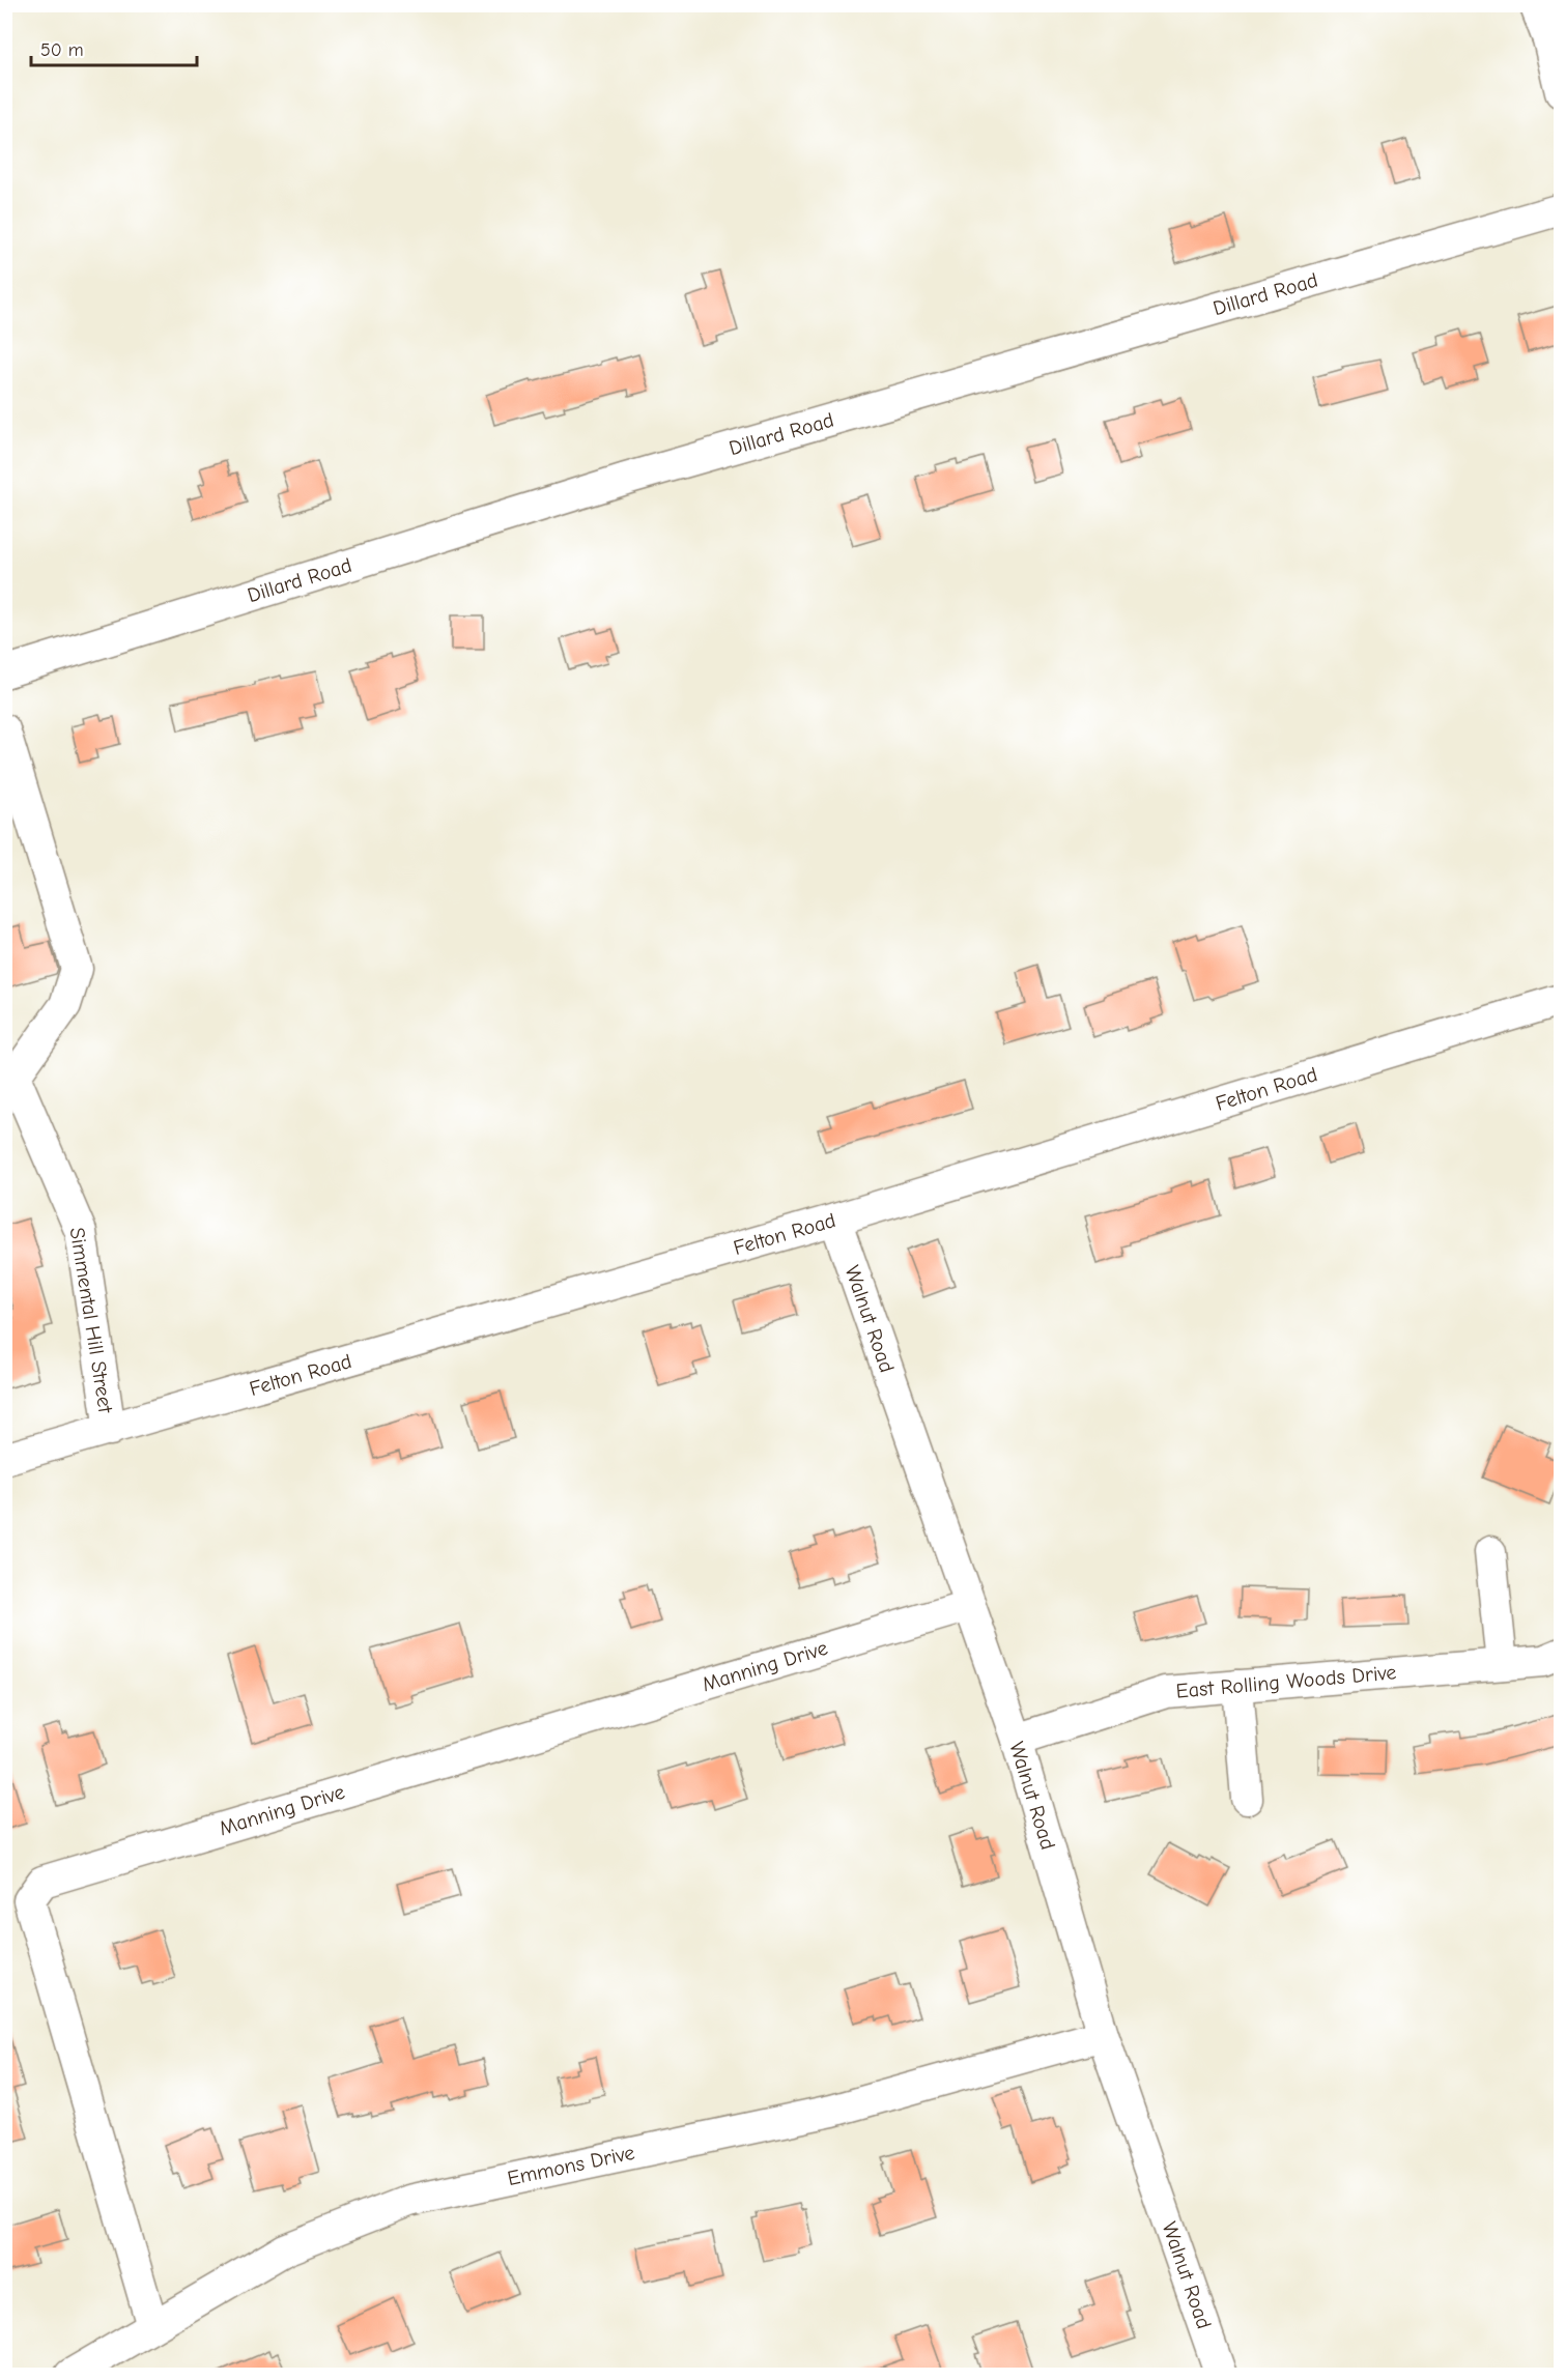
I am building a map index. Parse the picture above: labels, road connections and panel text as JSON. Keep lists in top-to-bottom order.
{
  "streets": {
    "street": [
      "Dillard Road",
      "Felton Road",
      "Walnut Road",
      "Simmental Hill Street",
      "Manning Drive",
      "East Rolling Woods Drive",
      "Emmons Drive"
    ]
  },
  "crossings": [
    ["Felton Road", "Walnut Road"],
    ["Felton Road", "Simmental Hill Street"],
    ["Walnut Road", "Manning Drive"],
    ["Walnut Road", "East Rolling Woods Drive"],
    ["Walnut Road", "Emmons Drive"],
    ["Manning Drive", "Emmons Drive"]
  ],
  "scale_bar": "50 m"
}
